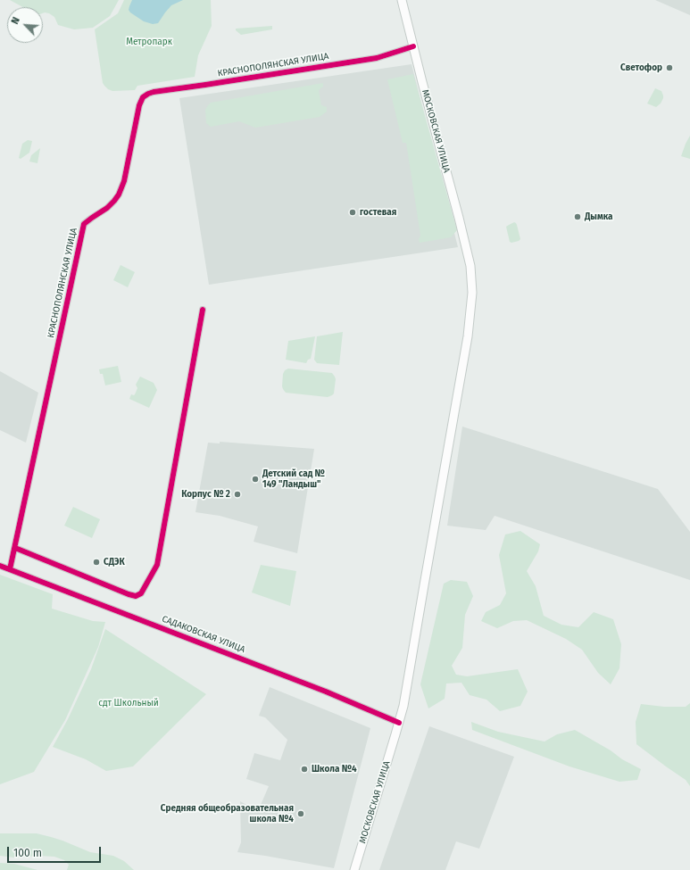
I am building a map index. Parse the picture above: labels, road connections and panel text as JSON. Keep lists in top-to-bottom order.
{
  "streets": {
    "main road": ["МОСКОВСКАЯ УЛИЦА"],
    "street": ["КРАСНОПОЛЯНСКАЯ УЛИЦА", "САДАКОВСКАЯ УЛИЦА"]
  },
  "crossings": [
    ["КРАСНОПОЛЯНСКАЯ УЛИЦА", "МОСКОВСКАЯ УЛИЦА"],
    ["КРАСНОПОЛЯНСКАЯ УЛИЦА", "САДАКОВСКАЯ УЛИЦА"],
    ["МОСКОВСКАЯ УЛИЦА", "САДАКОВСКАЯ УЛИЦА"]
  ],
  "parks": ["Метропарк", "сдт Школьный"],
  "places": [
    "Светофор",
    "гостевая",
    "Дымка",
    "Детский сад № 149 \"Ландыш\"",
    "Корпус № 2",
    "СДЭК",
    "Школа №4",
    "Средняя общеобразовательная школа №4"
  ],
  "scale_bar": "100 m",
  "north": "top left"
}
